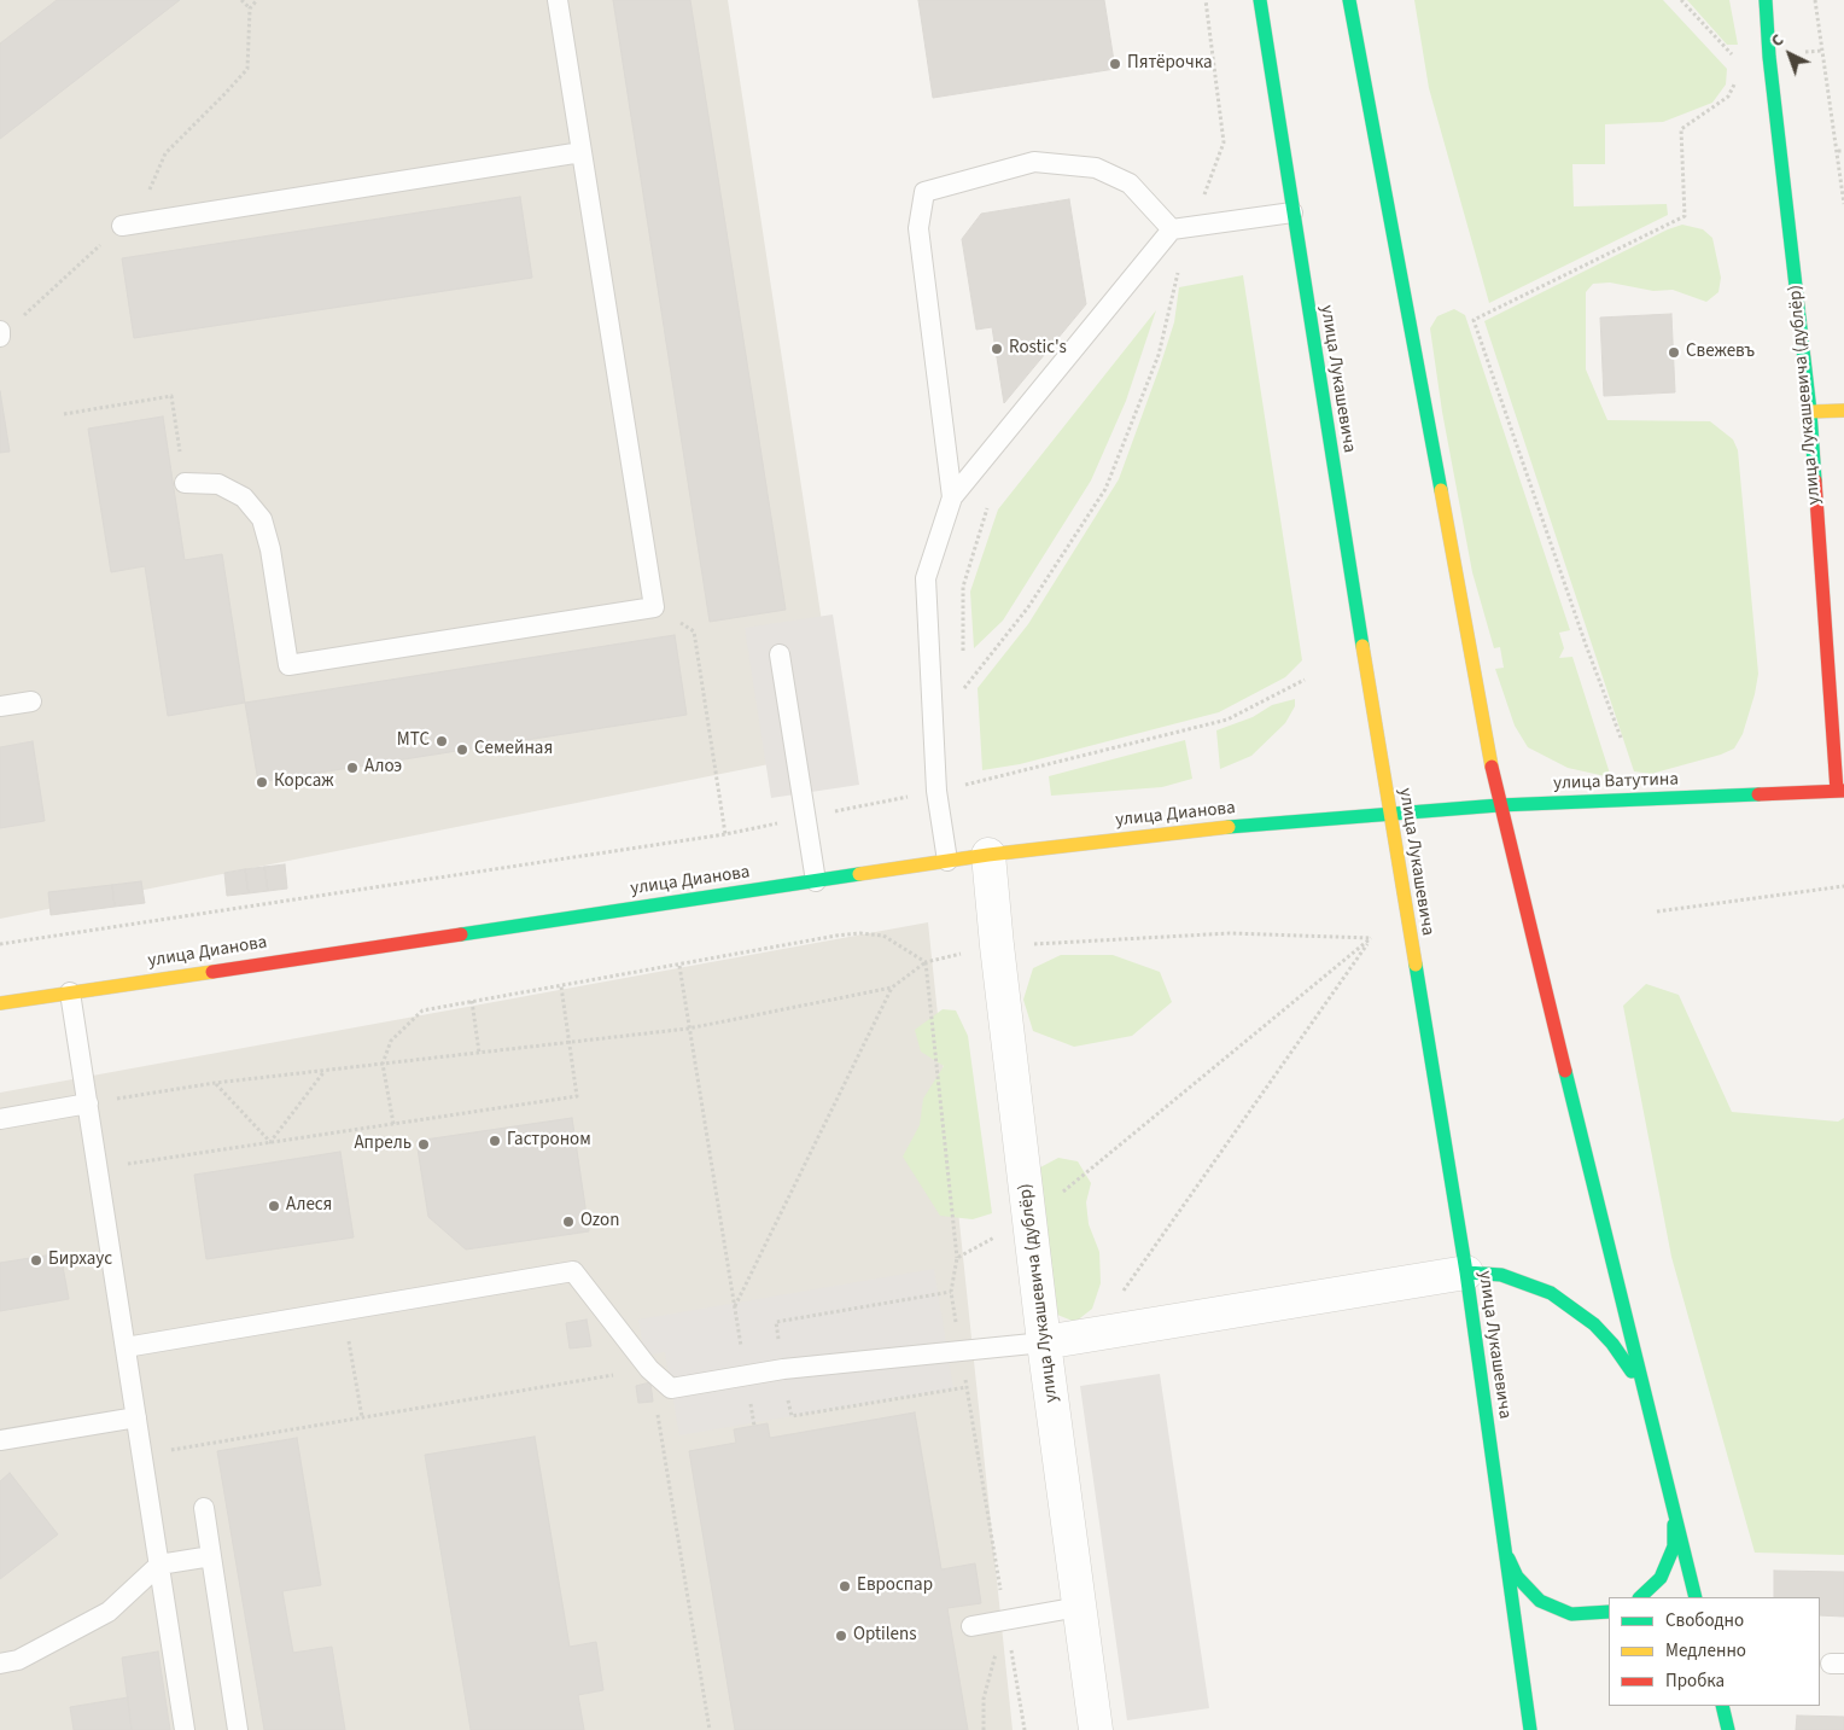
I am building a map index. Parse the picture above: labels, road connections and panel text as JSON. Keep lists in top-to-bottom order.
{
  "streets": {
    "main road": [
      "улица Лукашевича",
      "улица Лукашевича (дублёр)",
      "улица Ватутина",
      "улица Дианова"
    ]
  },
  "crossings": [
    ["улица Лукашевича", "улица Ватутина"],
    ["улица Лукашевича", "улица Дианова"],
    ["улица Лукашевича (дублёр)", "улица Ватутина"],
    ["улица Лукашевича (дублёр)", "улица Дианова"],
    ["улица Ватутина", "улица Дианова"]
  ],
  "places": [
    "Пятёрочка",
    "Rostic's",
    "Свежевъ",
    "МТС",
    "Семейная",
    "Алоэ",
    "Корсаж",
    "Гастроном",
    "Апрель",
    "Алеся",
    "Ozon",
    "Бирхаус",
    "Евроспар",
    "Optilens"
  ],
  "legend": ["Свободно", "Медленно", "Пробка"],
  "north": "top left"
}
